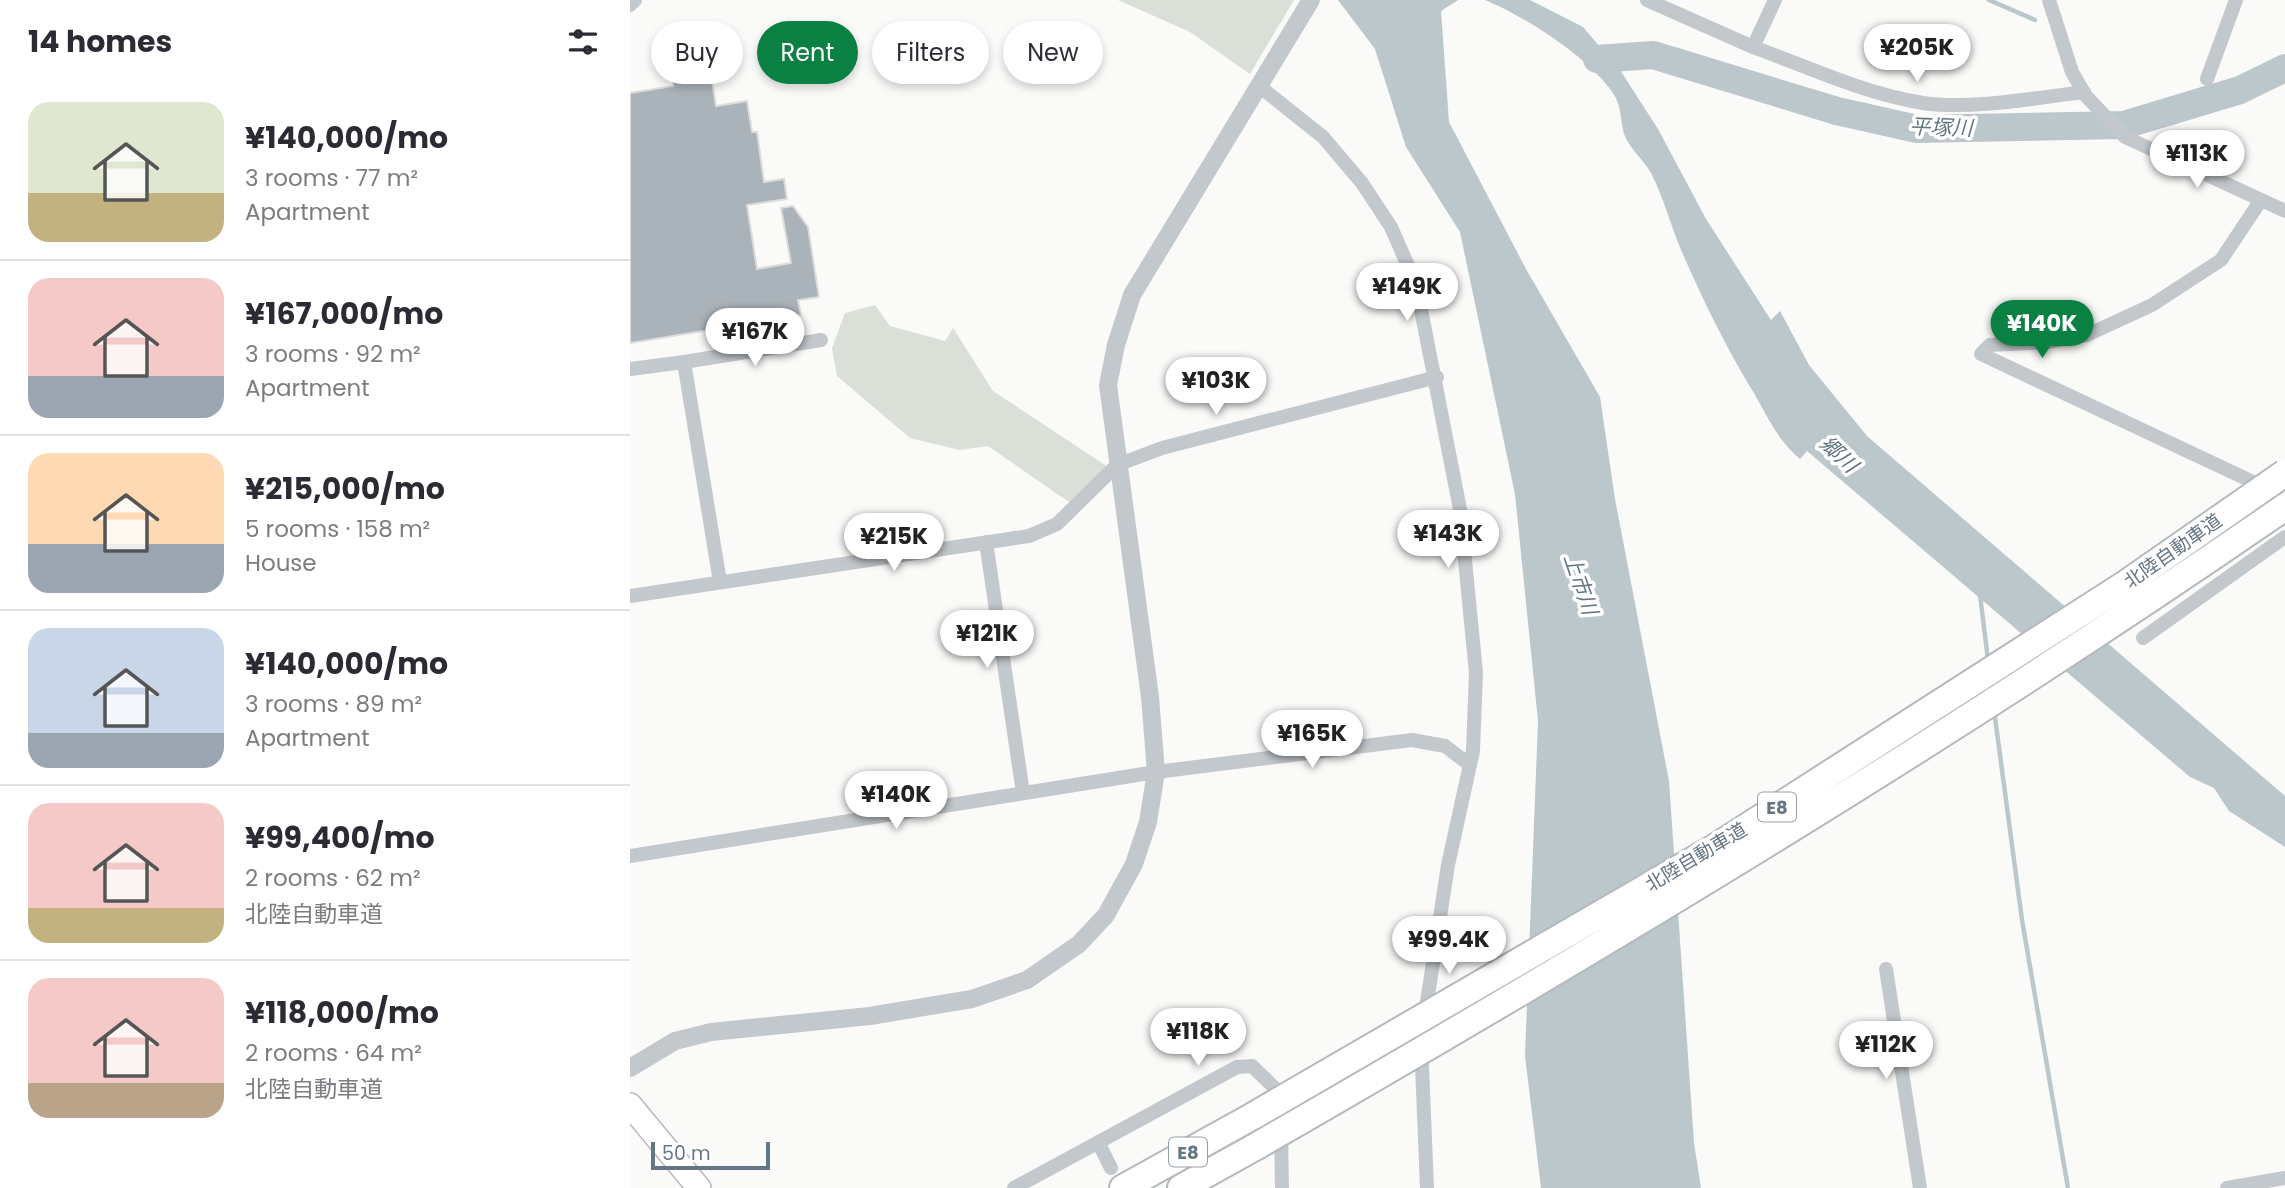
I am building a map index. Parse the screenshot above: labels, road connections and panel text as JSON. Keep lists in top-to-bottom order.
{
  "streets": {
    "highway": ["北陸自動車道", "E8"]
  },
  "water": ["平塚川", "郷川", "上市川"],
  "scale_bar": "50 m",
  "page": {
    "heading": "14 homes",
    "chip": [
      "Buy",
      "Rent",
      "Filters",
      "New"
    ],
    "price": [
      "¥205K",
      "¥113K",
      "¥149K",
      "¥140K",
      "¥167K",
      "¥103K",
      "¥143K",
      "¥215K",
      "¥121K",
      "¥165K",
      "¥140K",
      "¥99.4K",
      "¥118K",
      "¥112K"
    ],
    "list": [
      {
        "name": "¥140,000/mo",
        "note": "3 rooms · 77 m² · Apartment"
      },
      {
        "name": "¥167,000/mo",
        "note": "3 rooms · 92 m² · Apartment"
      },
      {
        "name": "¥215,000/mo",
        "note": "5 rooms · 158 m² · House"
      },
      {
        "name": "¥140,000/mo",
        "note": "3 rooms · 89 m² · Apartment"
      },
      {
        "name": "¥99,400/mo",
        "note": "2 rooms · 62 m² · 北陸自動車道"
      },
      {
        "name": "¥118,000/mo",
        "note": "2 rooms · 64 m² · 北陸自動車道"
      }
    ],
    "scale": "50 m"
  }
}
